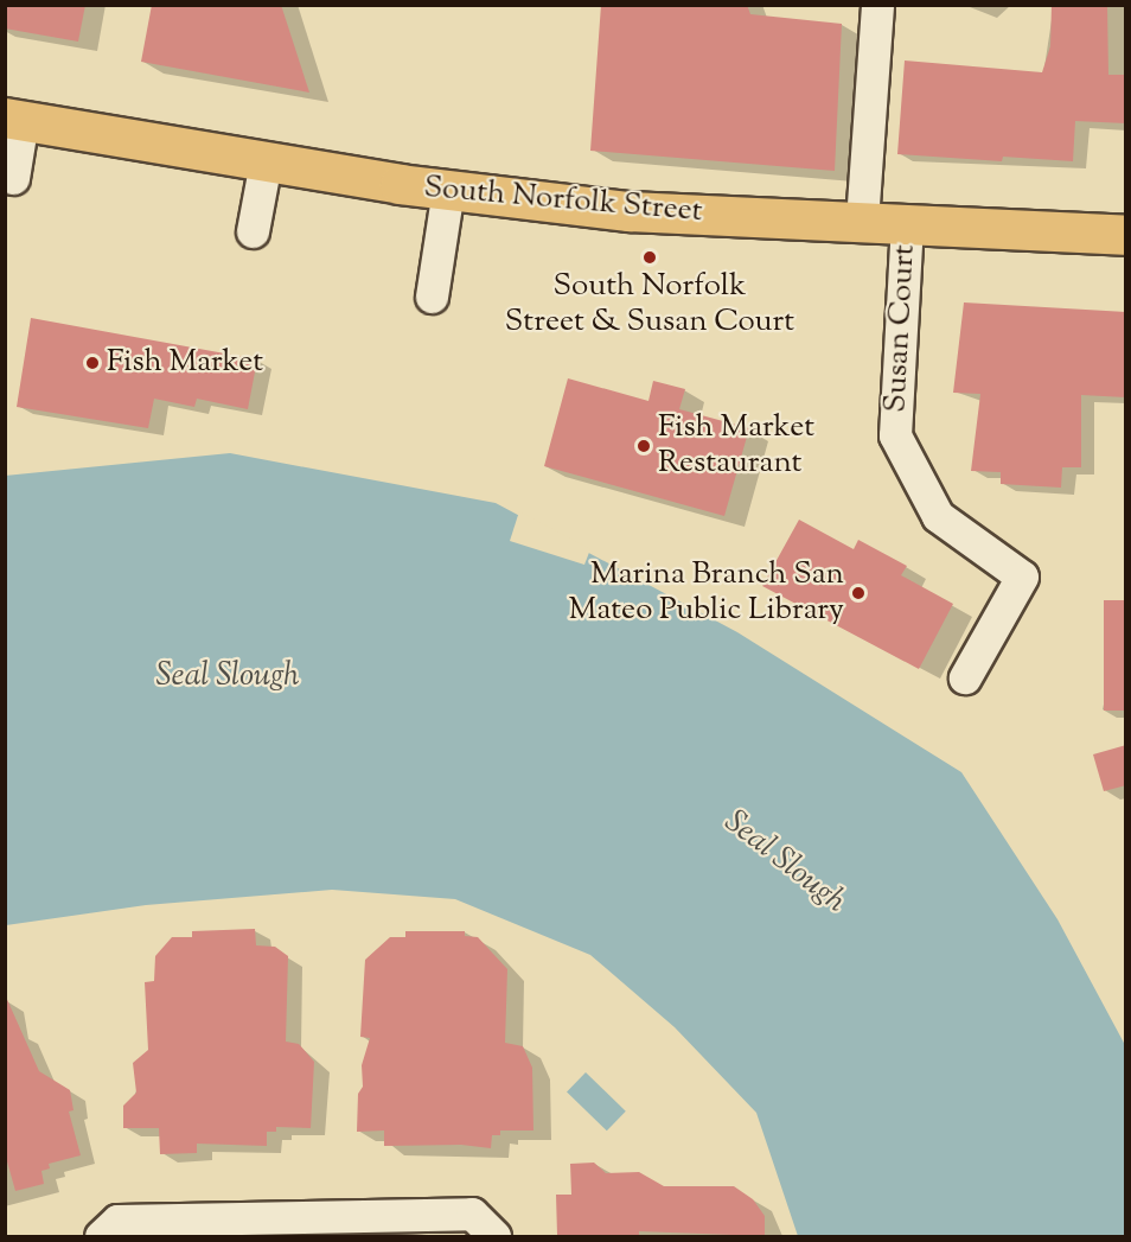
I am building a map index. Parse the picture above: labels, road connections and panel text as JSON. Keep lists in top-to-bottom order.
{
  "streets": {
    "main road": ["South Norfolk Street"],
    "street": ["Susan Court"]
  },
  "crossings": [
    ["South Norfolk Street", "Susan Court"]
  ],
  "water": ["Seal Slough"],
  "places": [
    "South Norfolk Street & Susan Court",
    "Fish Market",
    "Fish Market Restaurant",
    "Marina Branch San Mateo Public Library"
  ]
}
